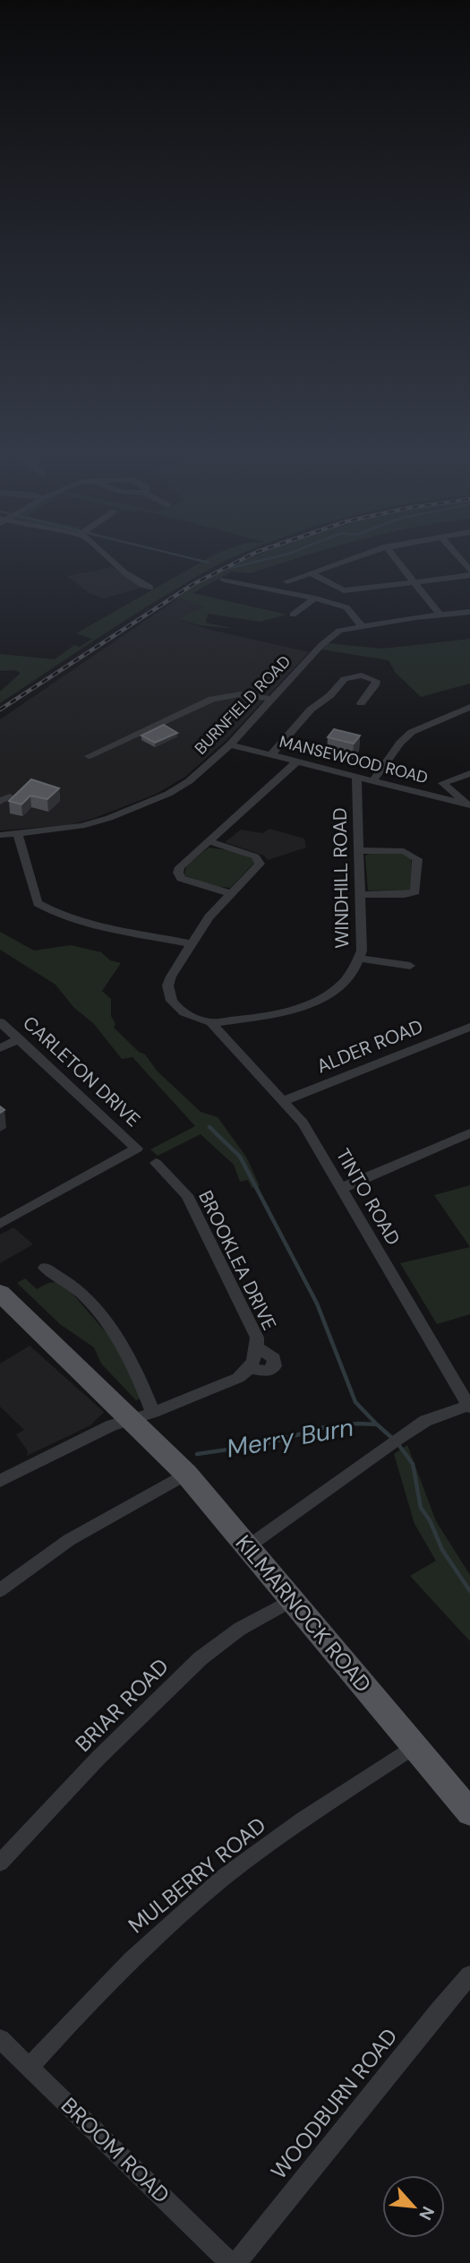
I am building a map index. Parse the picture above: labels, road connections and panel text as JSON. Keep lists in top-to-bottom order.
{
  "streets": {
    "main road": ["KILMARNOCK ROAD"],
    "street": [
      "BURNFIELD ROAD",
      "MANSEWOOD ROAD",
      "WINDHILL ROAD",
      "ALDER ROAD",
      "CARLETON DRIVE",
      "TINTO ROAD",
      "BROOKLEA DRIVE",
      "BRIAR ROAD",
      "MULBERRY ROAD",
      "WOODBURN ROAD",
      "BROOM ROAD"
    ]
  },
  "crossings": [
    ["BURNFIELD ROAD", "MANSEWOOD ROAD"],
    ["MANSEWOOD ROAD", "WINDHILL ROAD"],
    ["WINDHILL ROAD", "TINTO ROAD"],
    ["ALDER ROAD", "TINTO ROAD"],
    ["BROOKLEA DRIVE", "KILMARNOCK ROAD"],
    ["KILMARNOCK ROAD", "BRIAR ROAD"],
    ["KILMARNOCK ROAD", "MULBERRY ROAD"],
    ["MULBERRY ROAD", "BROOM ROAD"]
  ],
  "water": ["Merry Burn"],
  "north": "bottom right"
}
